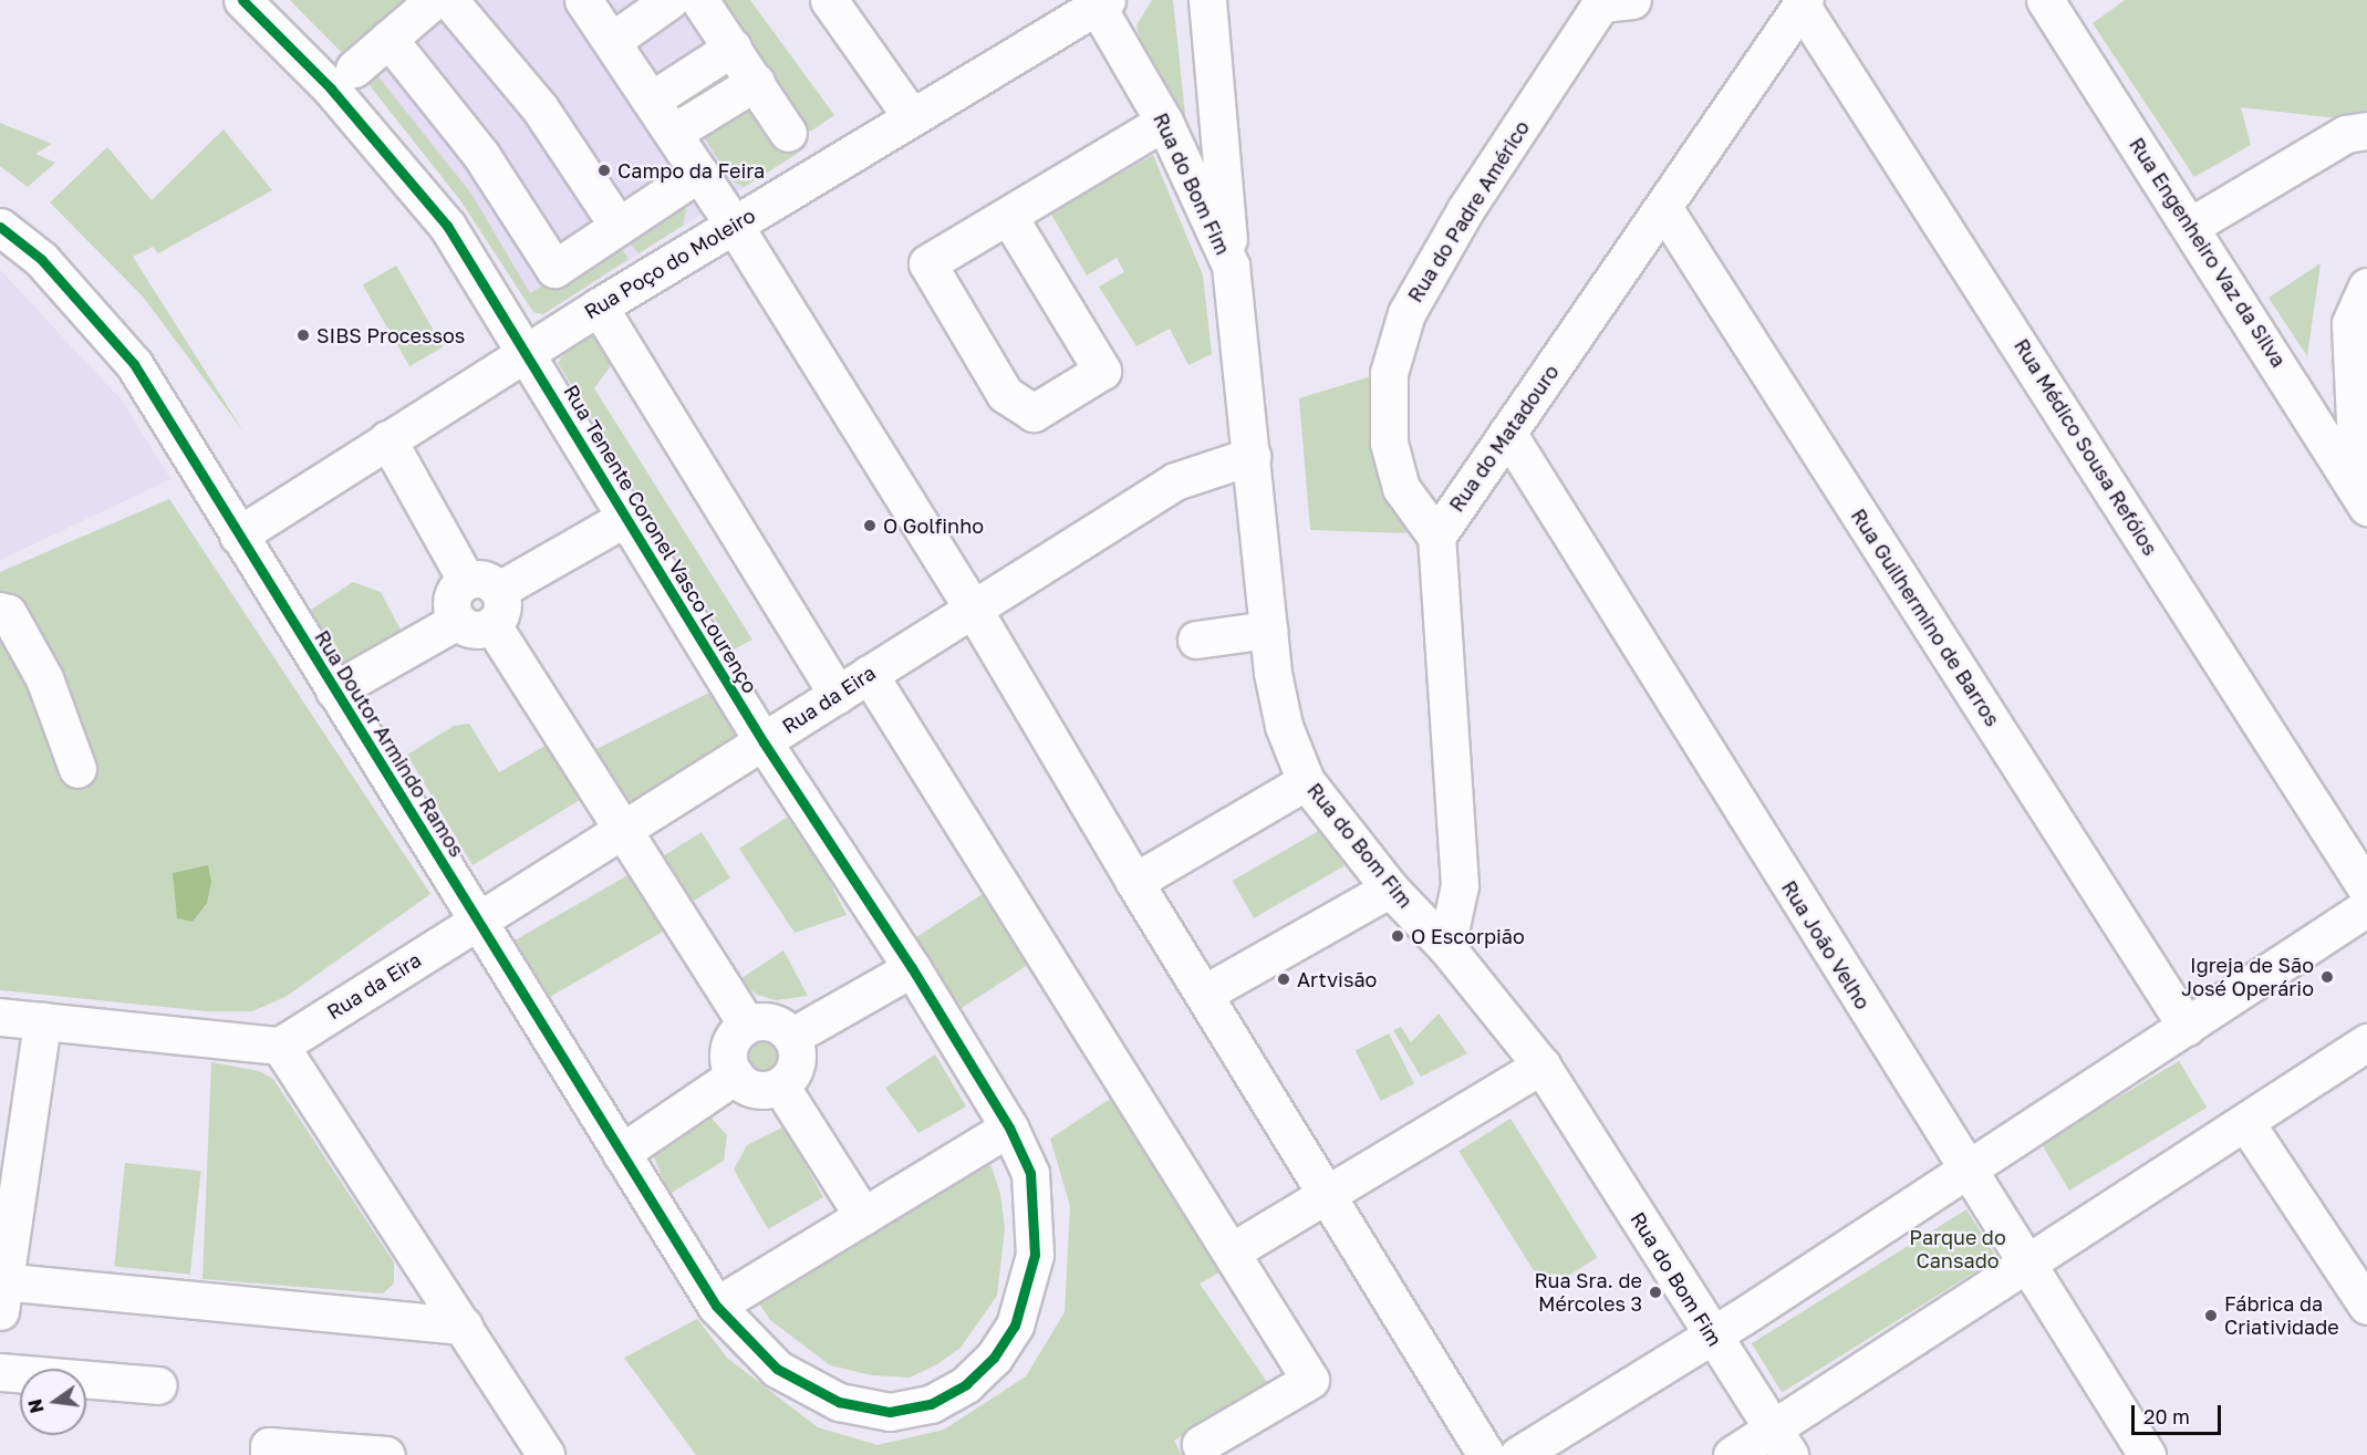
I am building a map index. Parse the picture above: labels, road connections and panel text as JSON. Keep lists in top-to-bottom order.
{
  "streets": {
    "street": [
      "Rua do Bom Fim",
      "Rua do Padre Américo",
      "Rua Engenheiro Vaz da Silva",
      "Rua Poço do Moleiro",
      "Rua do Matadouro",
      "Rua Médico Sousa Refóios",
      "Rua Tenente Coronel Vasco Lourenço",
      "Rua Guilhermino de Barros",
      "Rua da Eira",
      "Rua Doutor Armindo Ramos",
      "Rua João Velho"
    ]
  },
  "crossings": [
    ["Rua do Bom Fim", "Rua Poço do Moleiro"],
    ["Rua do Bom Fim", "Rua da Eira"],
    ["Rua do Padre Américo", "Rua do Matadouro"],
    ["Rua Poço do Moleiro", "Rua Tenente Coronel Vasco Lourenço"],
    ["Rua Poço do Moleiro", "Rua Doutor Armindo Ramos"],
    ["Rua do Matadouro", "Rua Médico Sousa Refóios"],
    ["Rua do Matadouro", "Rua Guilhermino de Barros"],
    ["Rua do Matadouro", "Rua João Velho"],
    ["Rua Tenente Coronel Vasco Lourenço", "Rua da Eira"],
    ["Rua Tenente Coronel Vasco Lourenço", "Rua Doutor Armindo Ramos"],
    ["Rua da Eira", "Rua Doutor Armindo Ramos"]
  ],
  "parks": ["Parque do Cansado"],
  "places": [
    "Campo da Feira",
    "SIBS Processos",
    "O Golfinho",
    "O Escorpião",
    "Igreja de São José Operário",
    "Artvisão",
    "Rua Sra. de Mércoles 3",
    "Fábrica da Criatividade"
  ],
  "scale_bar": "20 m",
  "north": "left"
}
